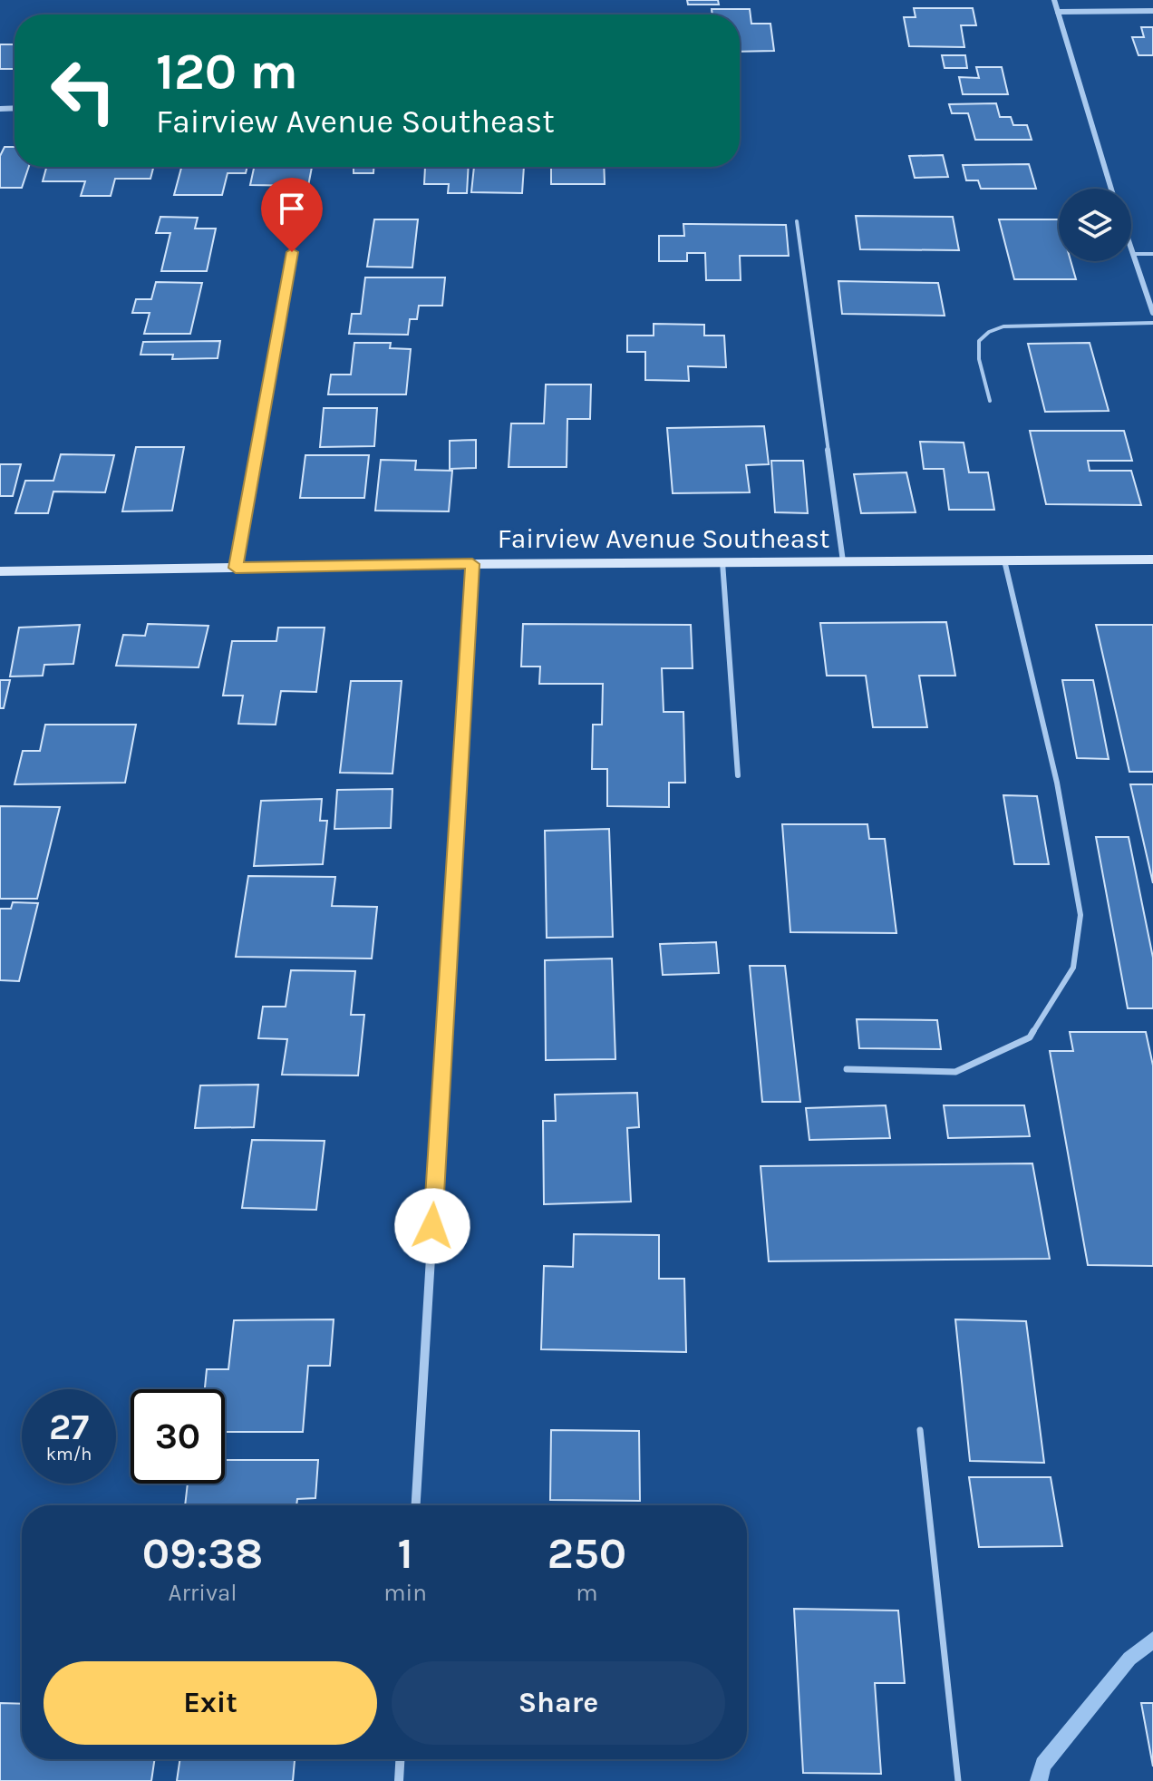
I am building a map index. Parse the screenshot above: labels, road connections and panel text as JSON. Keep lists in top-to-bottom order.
{
  "streets": {
    "main road": ["Fairview Avenue Southeast"]
  },
  "page": {
    "turn": ["120 m", "Fairview Avenue Southeast"],
    "speed": "27 km/h",
    "limit": "30",
    "eta": [
      "09:38",
      "Arrival",
      "1",
      "min",
      "250",
      "m"
    ],
    "buttons": ["Exit", "Share"]
  }
}
